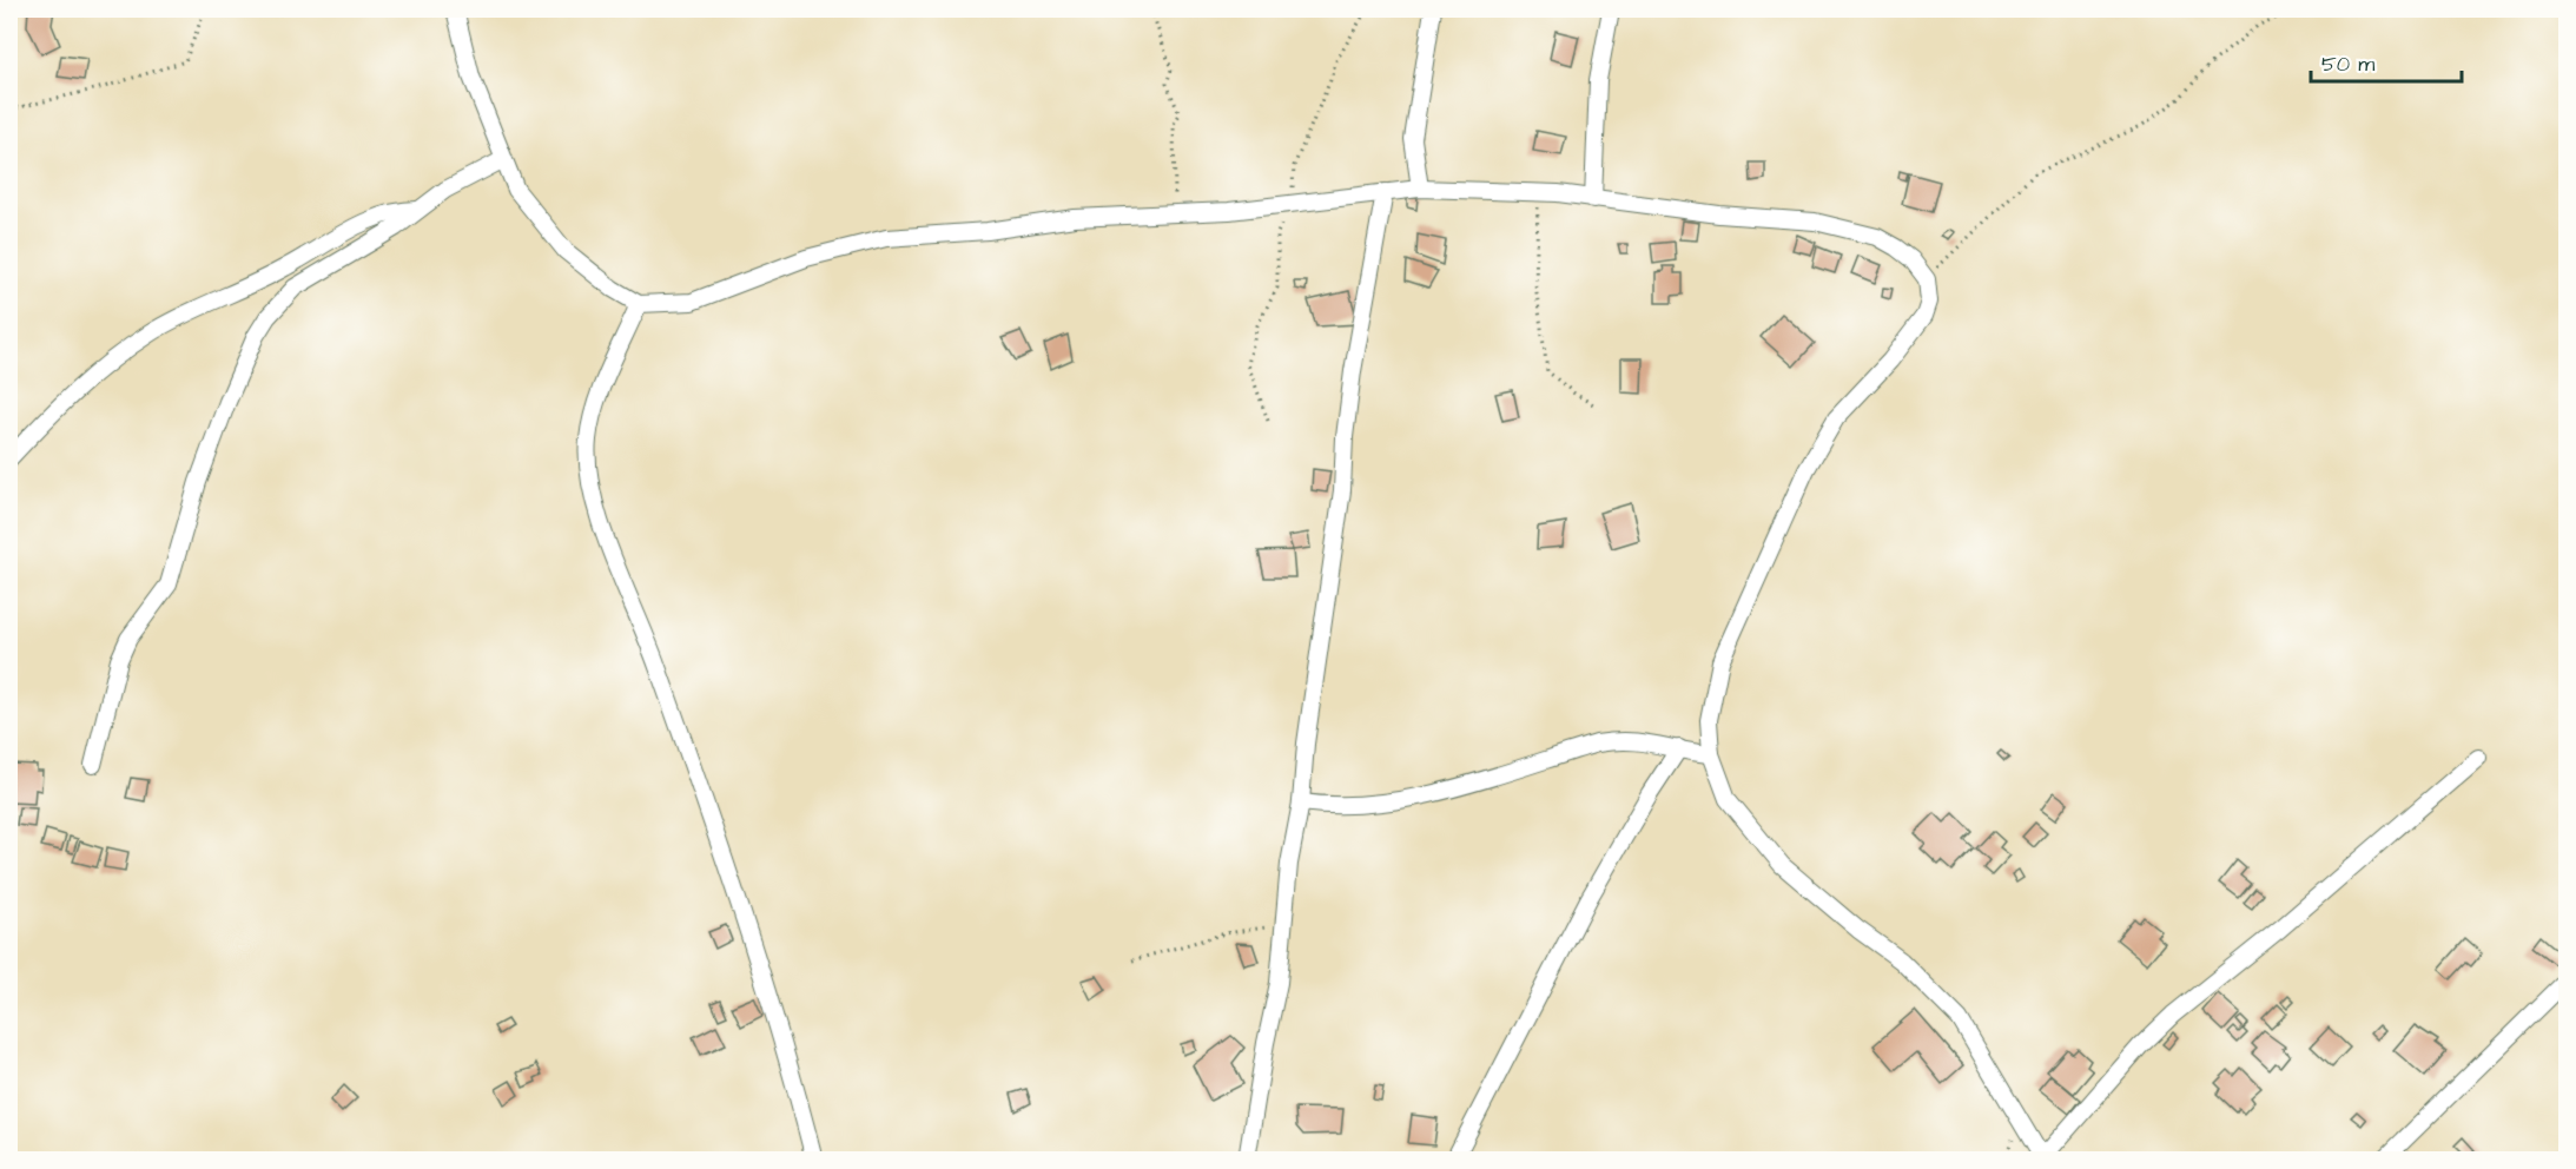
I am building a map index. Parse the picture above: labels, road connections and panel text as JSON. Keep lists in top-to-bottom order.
{
  "scale_bar": "50 m"
}
